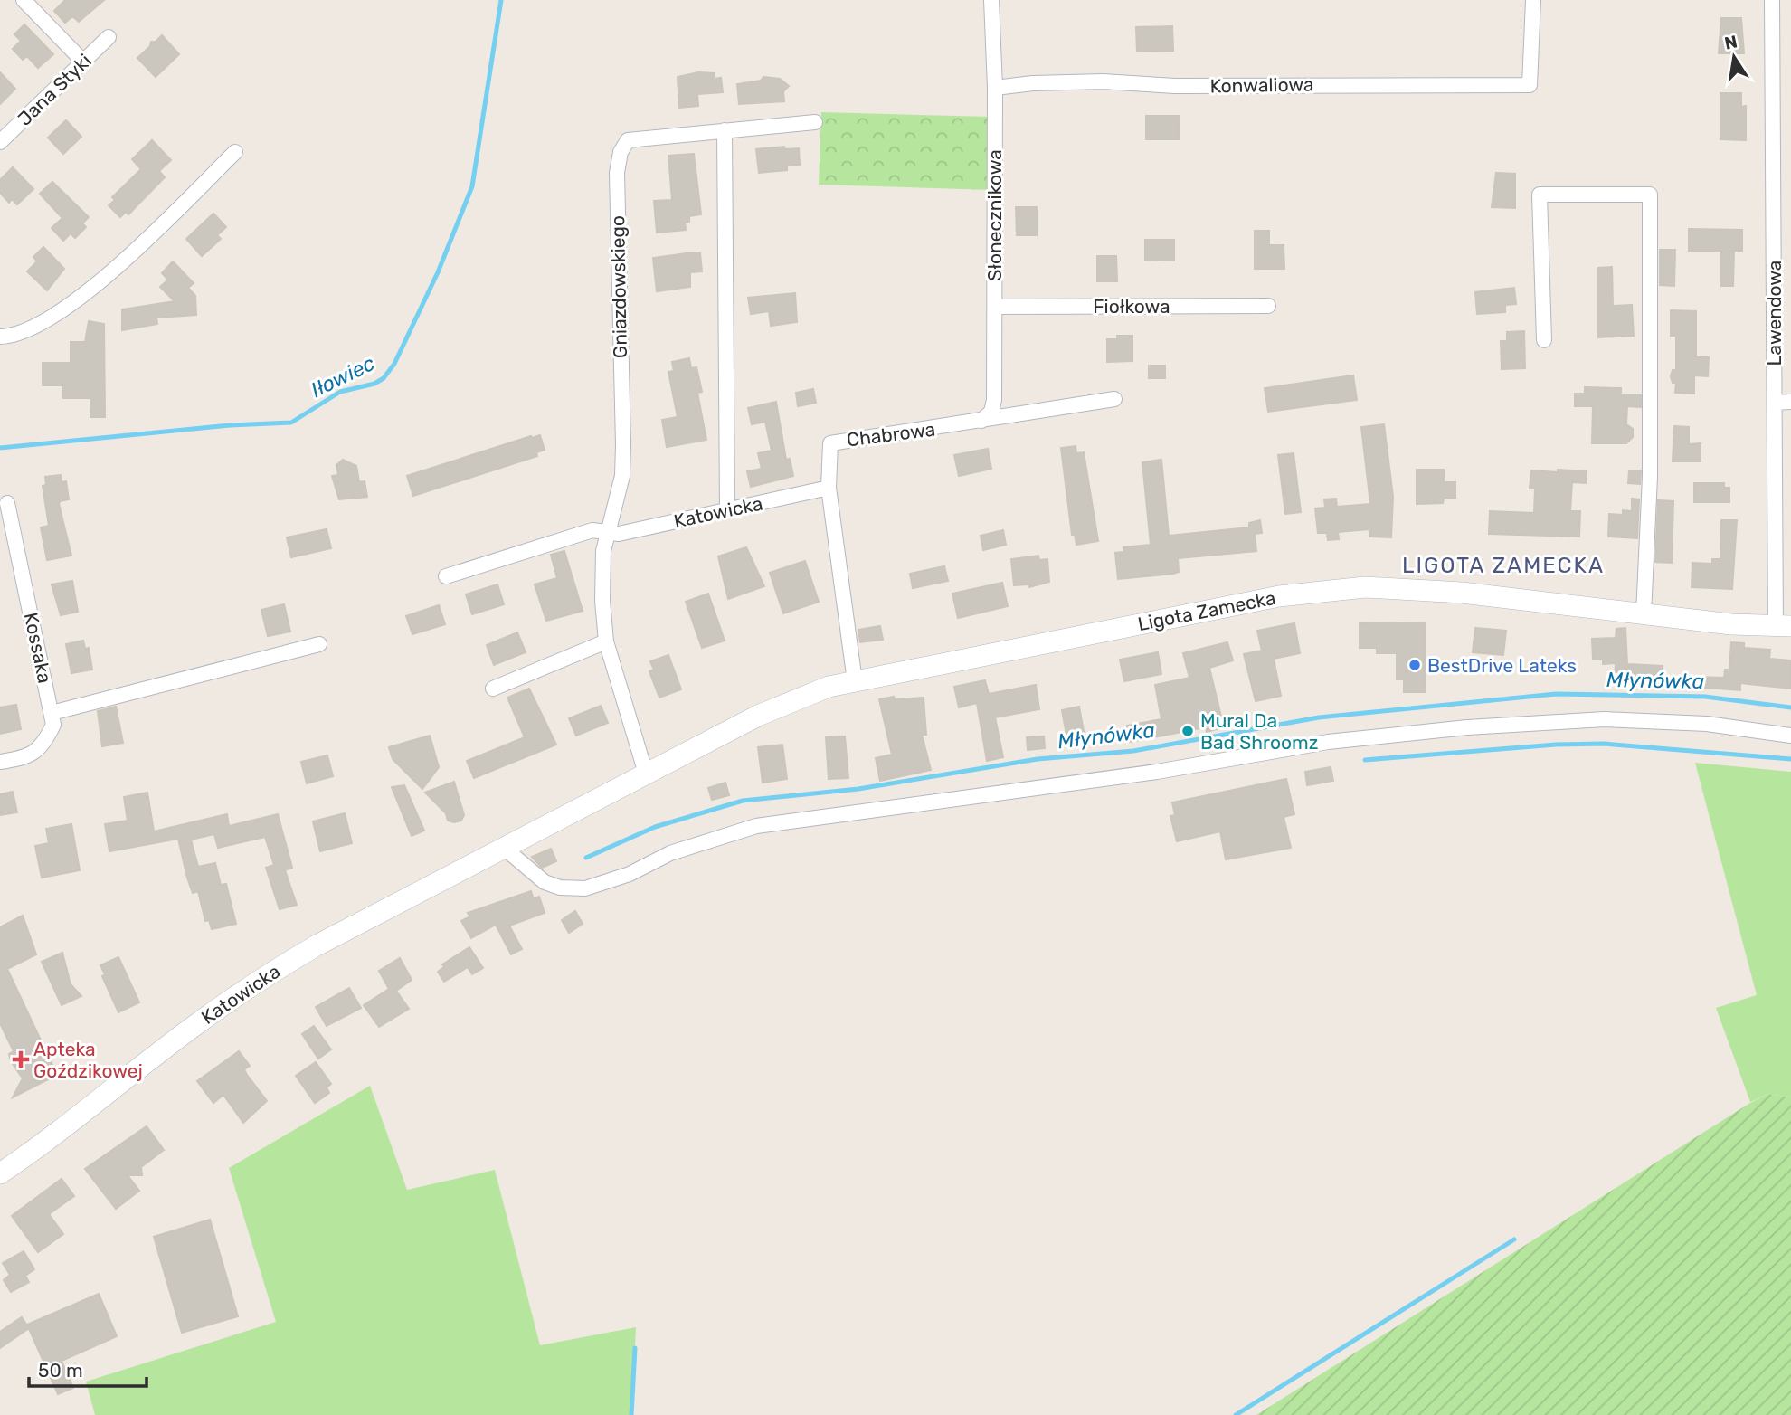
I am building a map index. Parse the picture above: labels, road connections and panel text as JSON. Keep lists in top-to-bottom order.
{
  "streets": {
    "main road": ["Katowicka", "Ligota Zamecka"],
    "street": [
      "Konwaliowa",
      "Jana Styki",
      "Słonecznikowa",
      "Gniazdowskiego",
      "Fiołkowa",
      "Lawendowa",
      "Chabrowa",
      "Kossaka"
    ]
  },
  "crossings": [
    ["Konwaliowa", "Słonecznikowa"],
    ["Słonecznikowa", "Fiołkowa"],
    ["Słonecznikowa", "Chabrowa"],
    ["Gniazdowskiego", "Katowicka"],
    ["Lawendowa", "Ligota Zamecka"],
    ["Chabrowa", "Katowicka"],
    ["Chabrowa", "Ligota Zamecka"],
    ["Katowicka", "Ligota Zamecka"]
  ],
  "districts": ["LIGOTA ZAMECKA"],
  "water": ["Iłowiec", "Młynówka"],
  "places": {
    "other": ["BestDrive Lateks", "Mural Da Bad Shroomz"],
    "health": ["Apteka Goździkowej"]
  },
  "scale_bar": "50 m",
  "north": "top"
}
